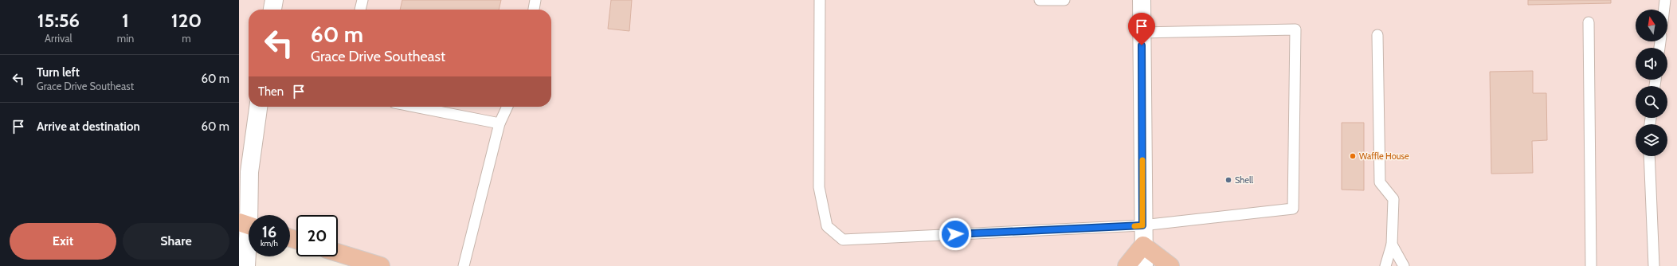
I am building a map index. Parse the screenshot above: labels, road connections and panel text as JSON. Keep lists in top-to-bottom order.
{
  "places": ["Waffle House", "Shell"],
  "north": "top",
  "page": {
    "eta": [
      "15:56",
      "Arrival",
      "1",
      "min",
      "120",
      "m"
    ],
    "turn": ["60 m", "Grace Drive Southeast"],
    "list": [
      {
        "name": "Turn left",
        "note": "Grace Drive Southeast",
        "value": "60 m"
      },
      {
        "name": "Arrive at destination",
        "value": "60 m"
      }
    ],
    "then": "Then",
    "speed": "16 km/h",
    "limit": "20",
    "buttons": ["Exit", "Share"]
  }
}
